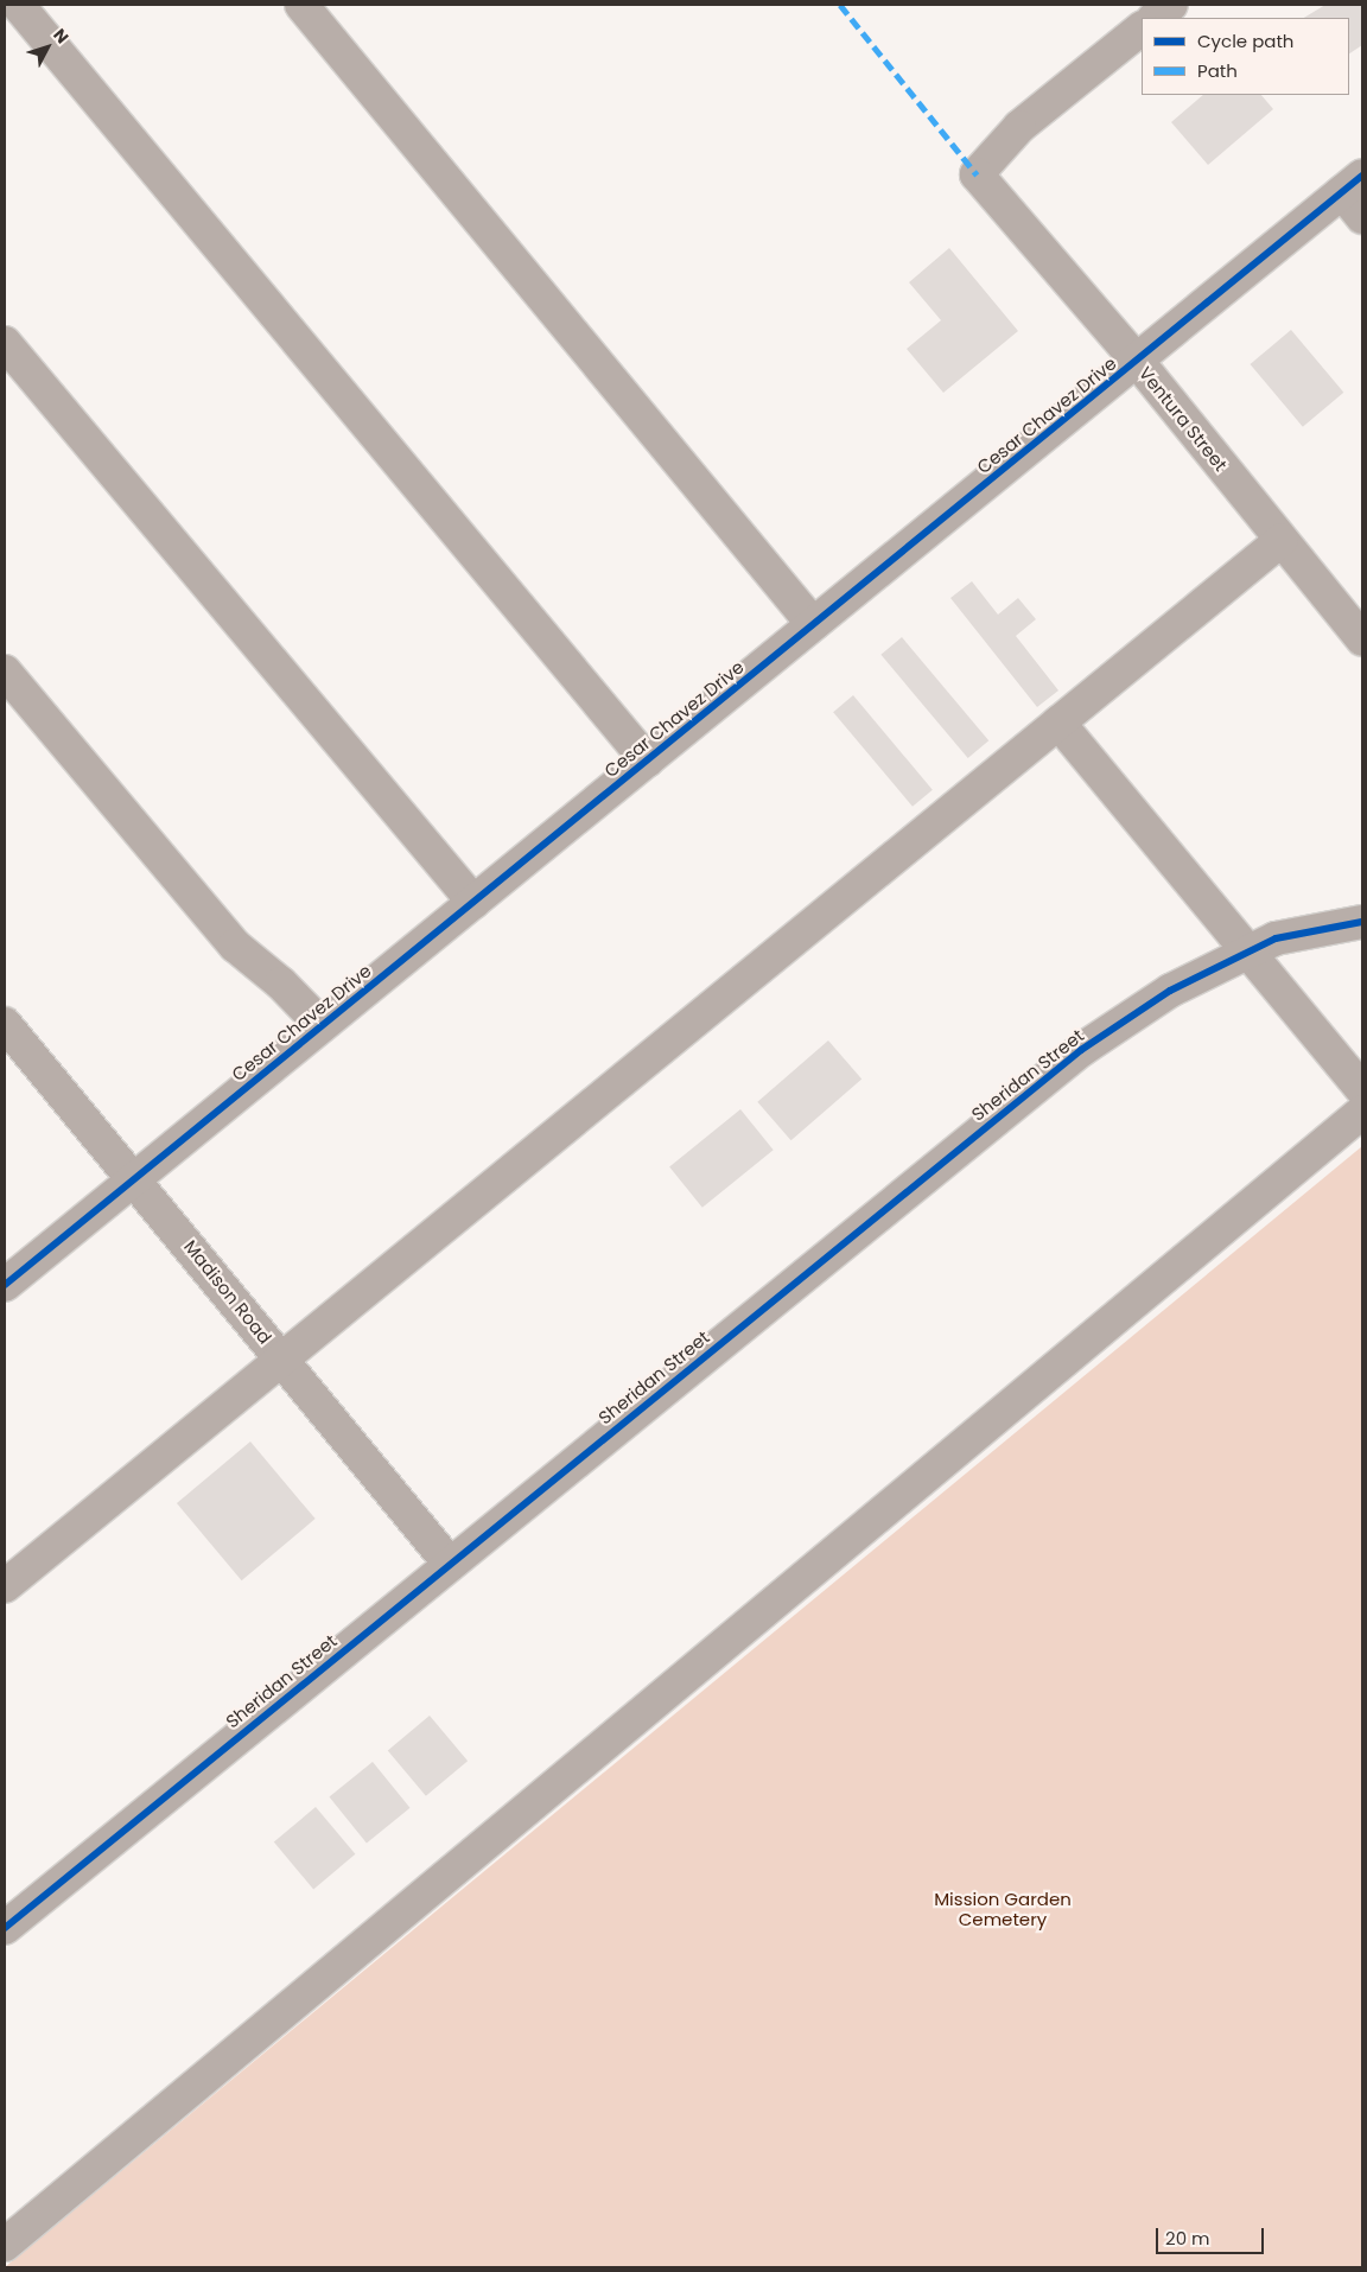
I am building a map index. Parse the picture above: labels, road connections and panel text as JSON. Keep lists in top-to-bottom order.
{
  "streets": {
    "street": [
      "Cesar Chavez Drive",
      "Ventura Street",
      "Sheridan Street",
      "Madison Road"
    ]
  },
  "crossings": [
    ["Cesar Chavez Drive", "Ventura Street"],
    ["Cesar Chavez Drive", "Madison Road"],
    ["Sheridan Street", "Madison Road"]
  ],
  "parks": ["Mission Garden Cemetery"],
  "legend": ["Cycle path", "Path"],
  "scale_bar": "20 m",
  "north": "top right"
}
